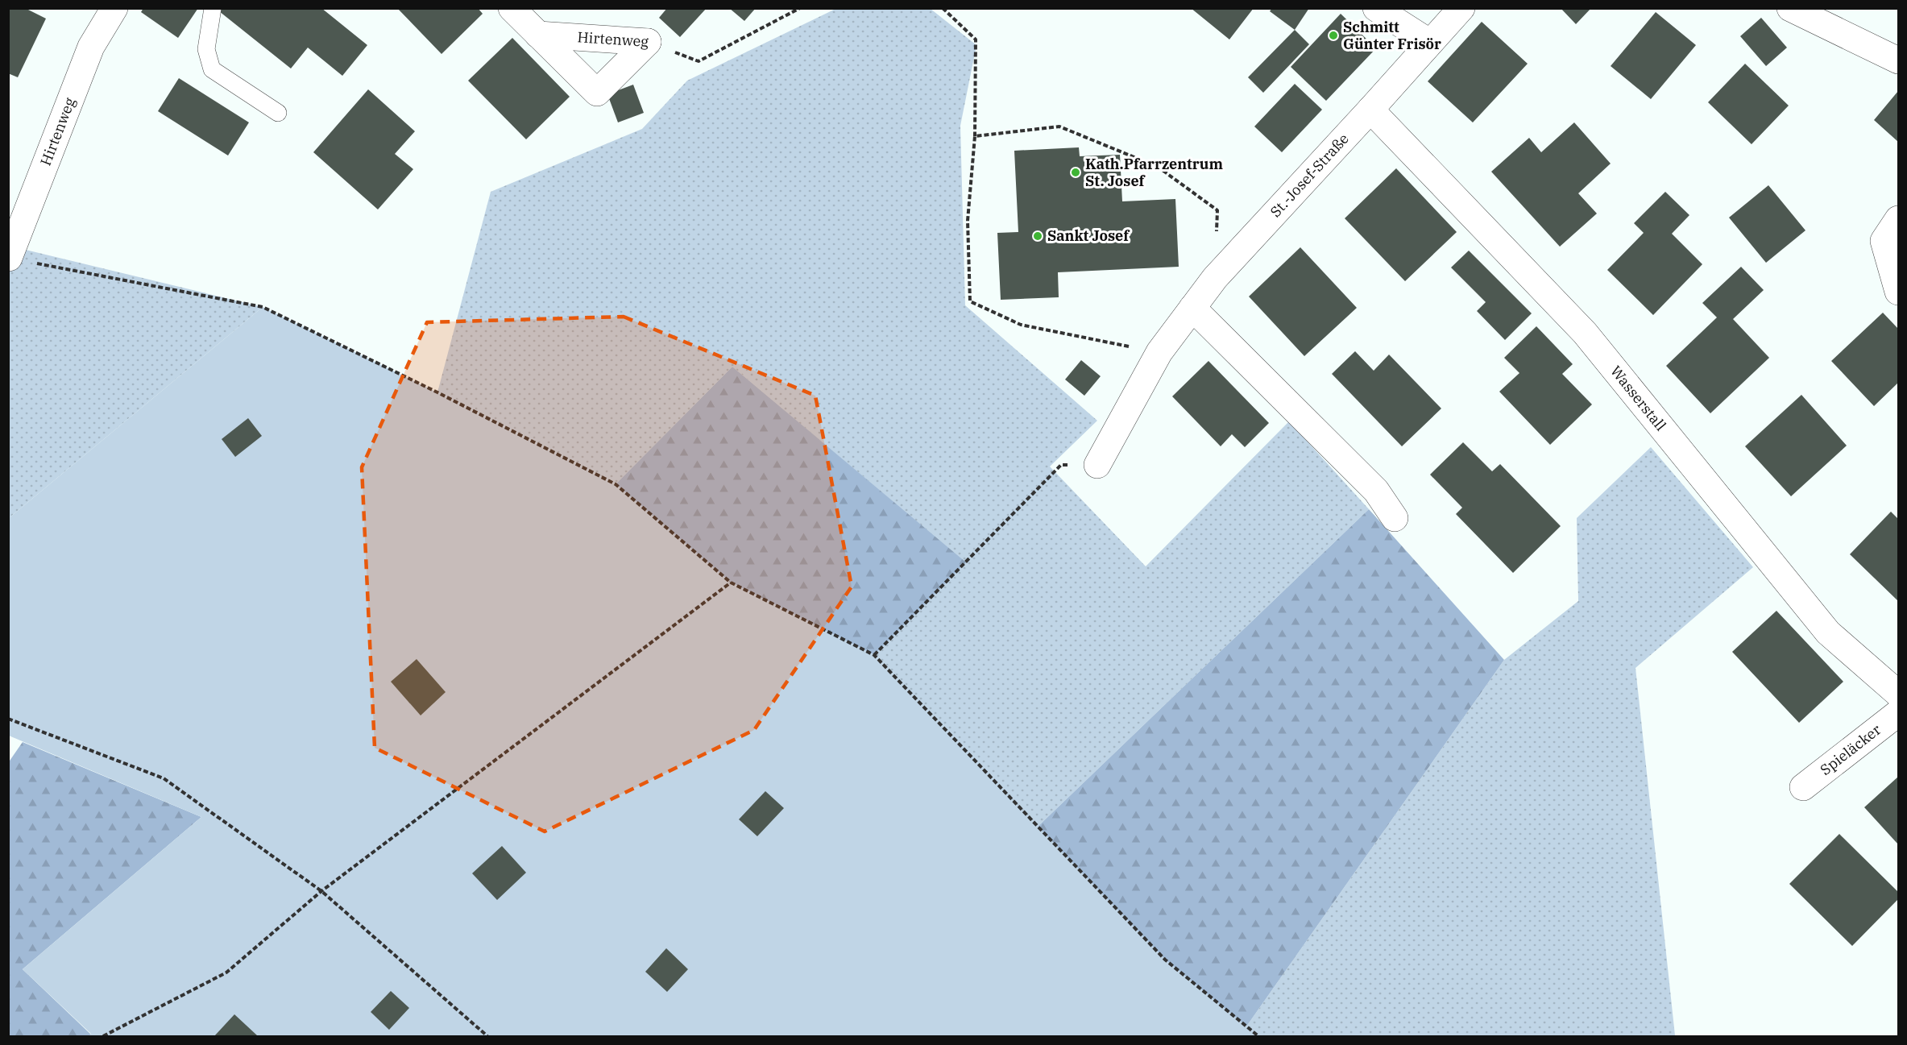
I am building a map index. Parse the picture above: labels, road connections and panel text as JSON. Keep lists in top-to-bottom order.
{
  "streets": {
    "street": [
      "Hirtenweg",
      "St.-Josef-Straße",
      "Wasserstall",
      "Spieläcker"
    ]
  },
  "crossings": [
    ["St.-Josef-Straße", "Wasserstall"]
  ],
  "places": ["Schmitt Günter Frisör", "Kath.Pfarrzentrum St. Josef", "Sankt Josef"]
}
